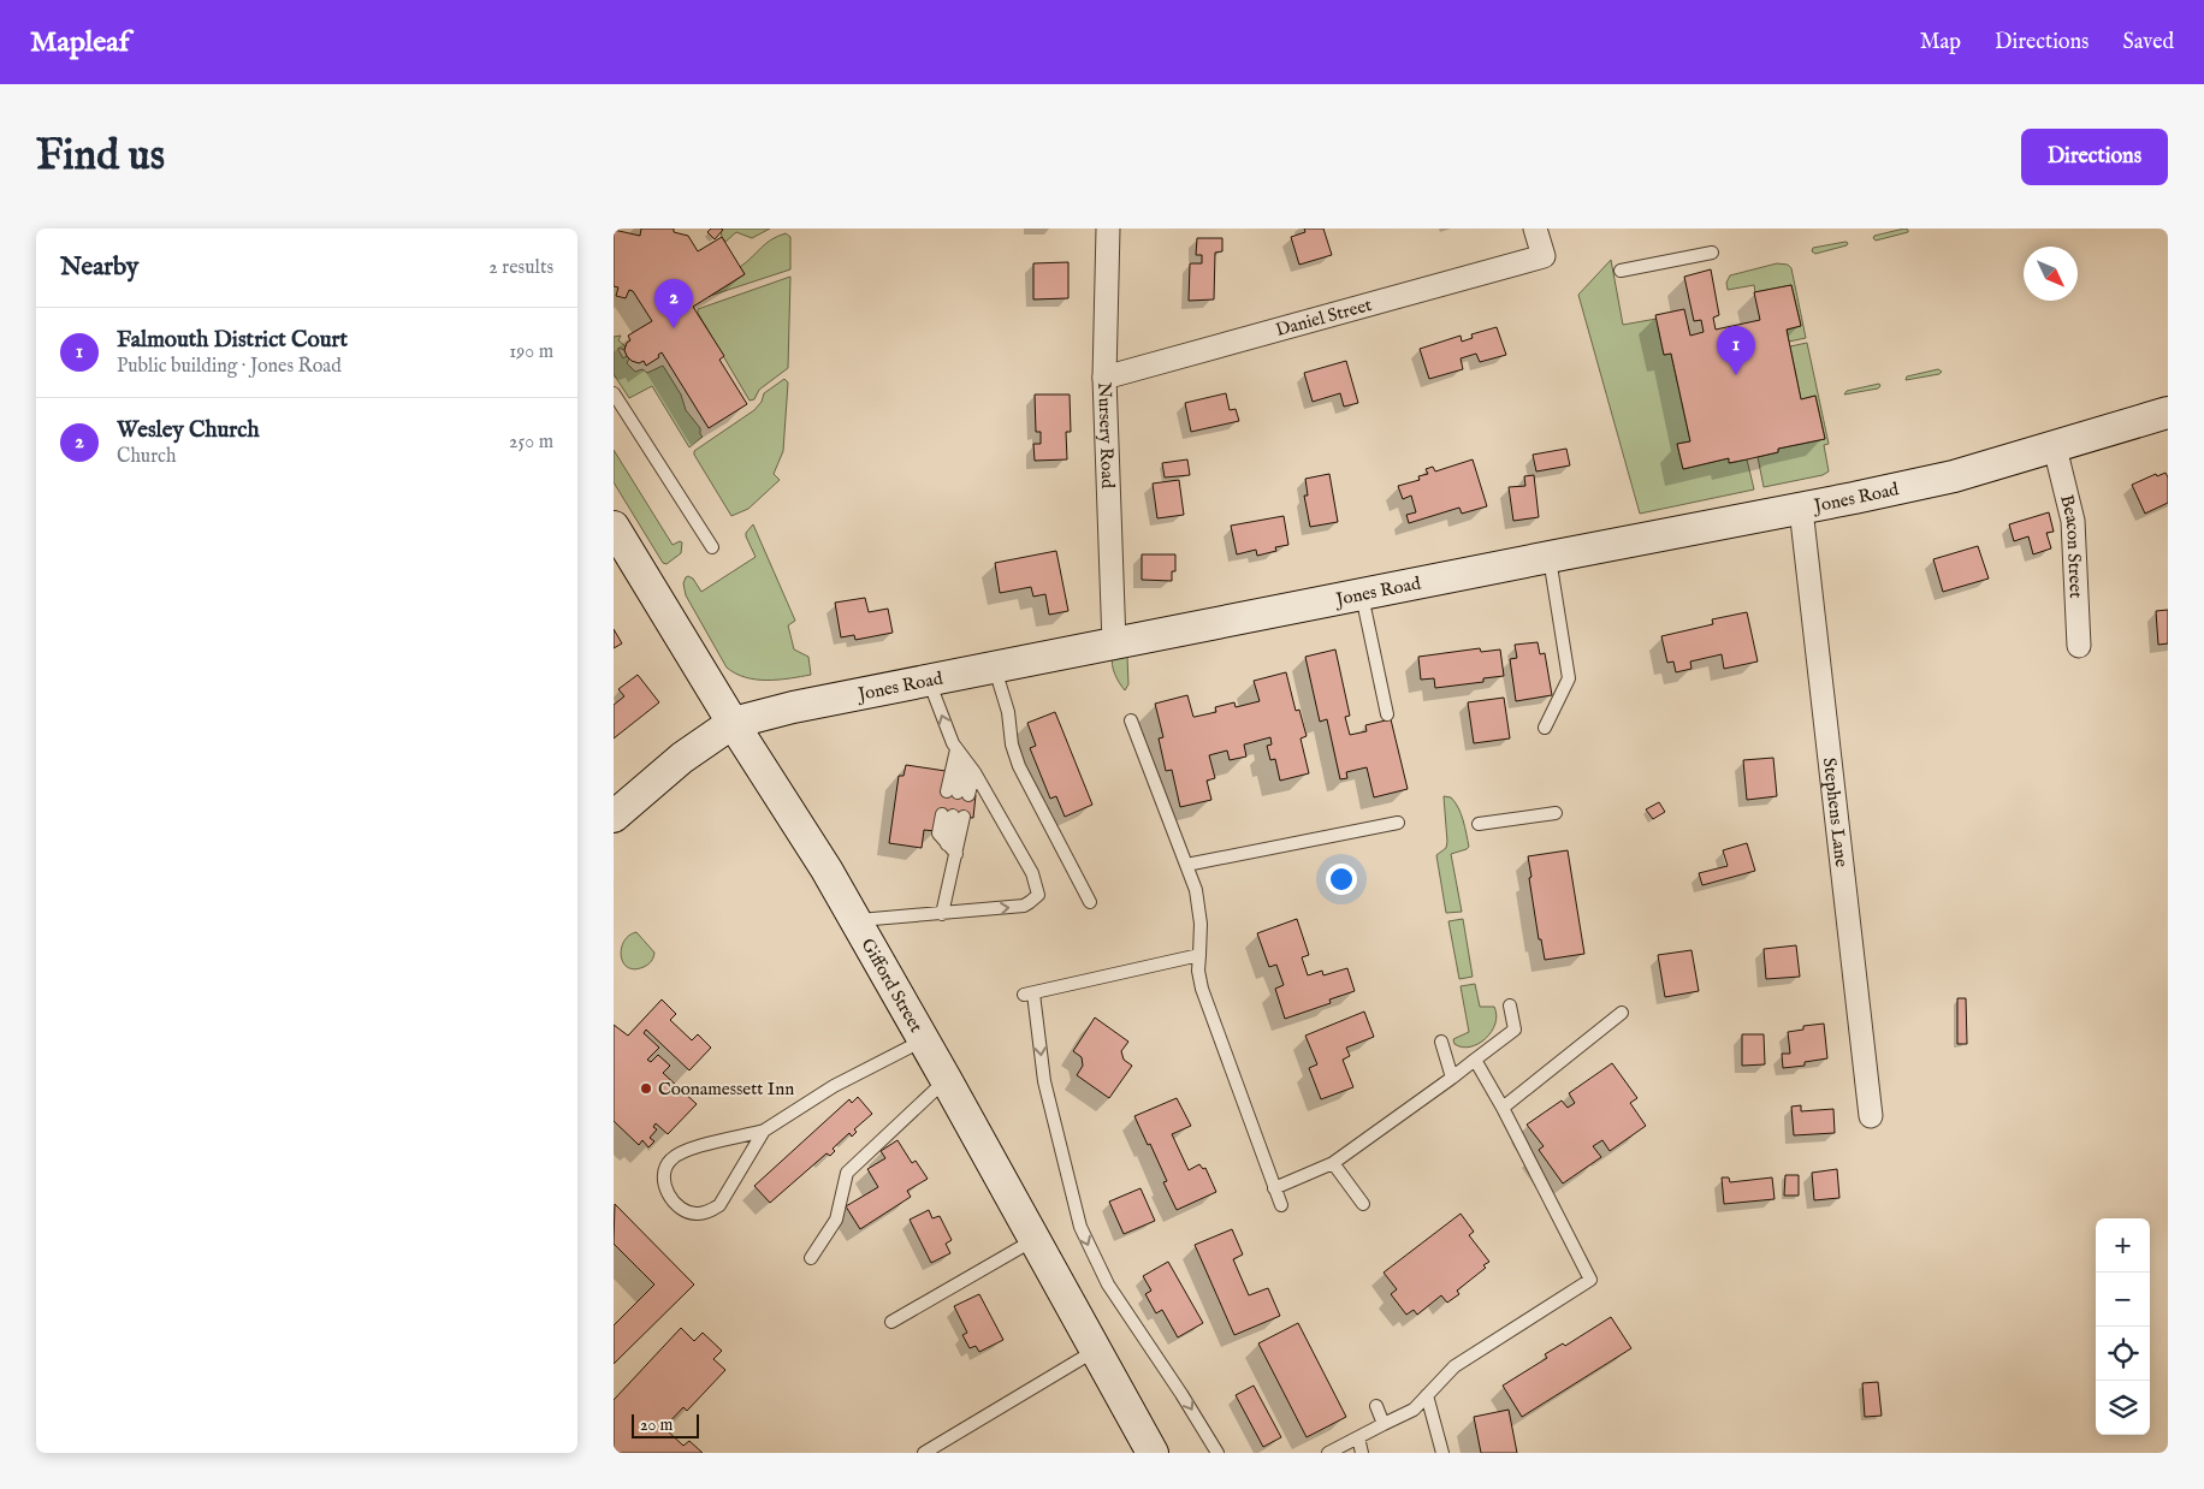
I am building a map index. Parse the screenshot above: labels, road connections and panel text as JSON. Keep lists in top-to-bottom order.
{
  "streets": {
    "main road": ["Jones Road", "Gifford Street"],
    "street": [
      "Daniel Street",
      "Nursery Road",
      "Beacon Street",
      "Stephens Lane"
    ]
  },
  "crossings": [
    ["Daniel Street", "Nursery Road"],
    ["Nursery Road", "Jones Road"],
    ["Jones Road", "Beacon Street"],
    ["Jones Road", "Stephens Lane"],
    ["Jones Road", "Gifford Street"]
  ],
  "places": ["Coonamessett Inn"],
  "scale_bar": "20 m",
  "north": "bottom right",
  "page": {
    "header": "Mapleaf",
    "nav": ["Map", "Directions", "Saved"],
    "buttons": "Directions",
    "title": "Find us",
    "heading": ["Nearby", "2 results"],
    "pins": ["2", "1"],
    "list": [
      {
        "mark": "1",
        "name": "Falmouth District Court",
        "note": "Public building · Jones Road",
        "value": "190 m"
      },
      {
        "mark": "2",
        "name": "Wesley Church",
        "note": "Church",
        "value": "250 m"
      }
    ],
    "map_buttons": ["+", "−"],
    "scale": "20 m"
  }
}
